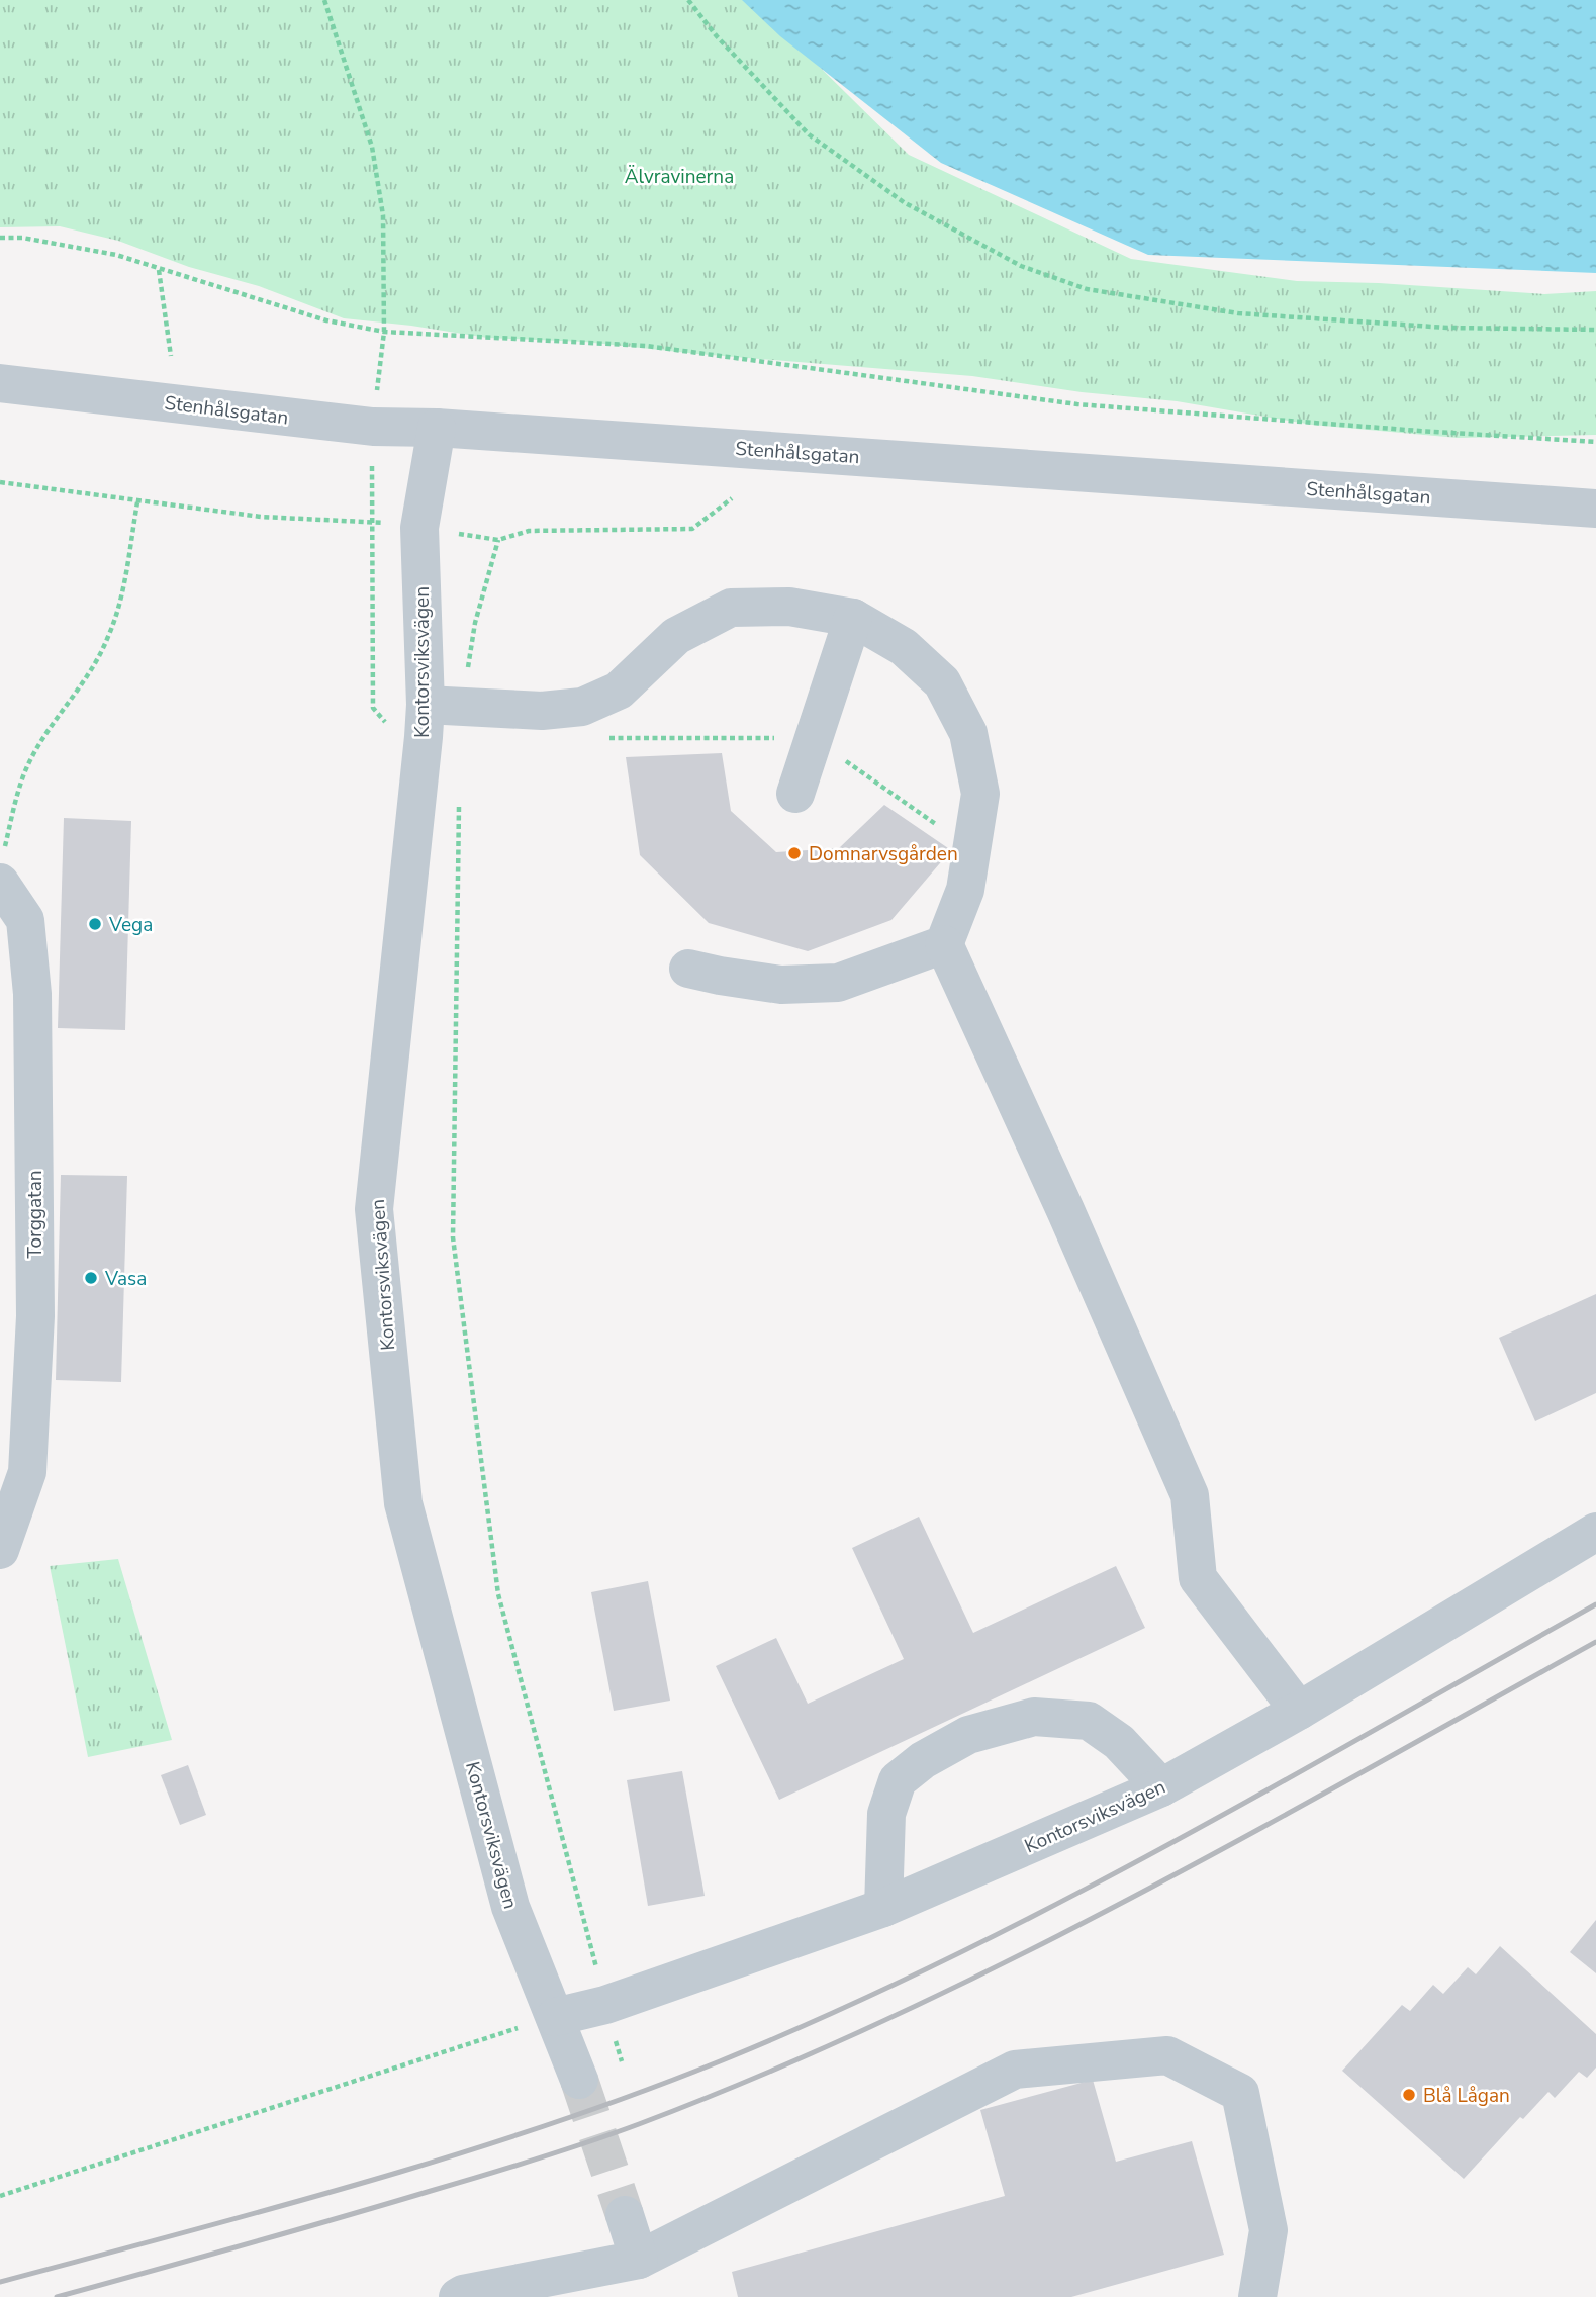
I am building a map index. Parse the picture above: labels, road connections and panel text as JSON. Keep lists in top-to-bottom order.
{
  "streets": {
    "street": ["Stenhålsgatan", "Kontorsviksvägen", "Torggatan"]
  },
  "crossings": [
    ["Stenhålsgatan", "Kontorsviksvägen"]
  ],
  "parks": ["Älvravinerna"],
  "places": [
    "Domnarvsgården",
    "Vega",
    "Vasa",
    "Blå Lågan"
  ]
}
